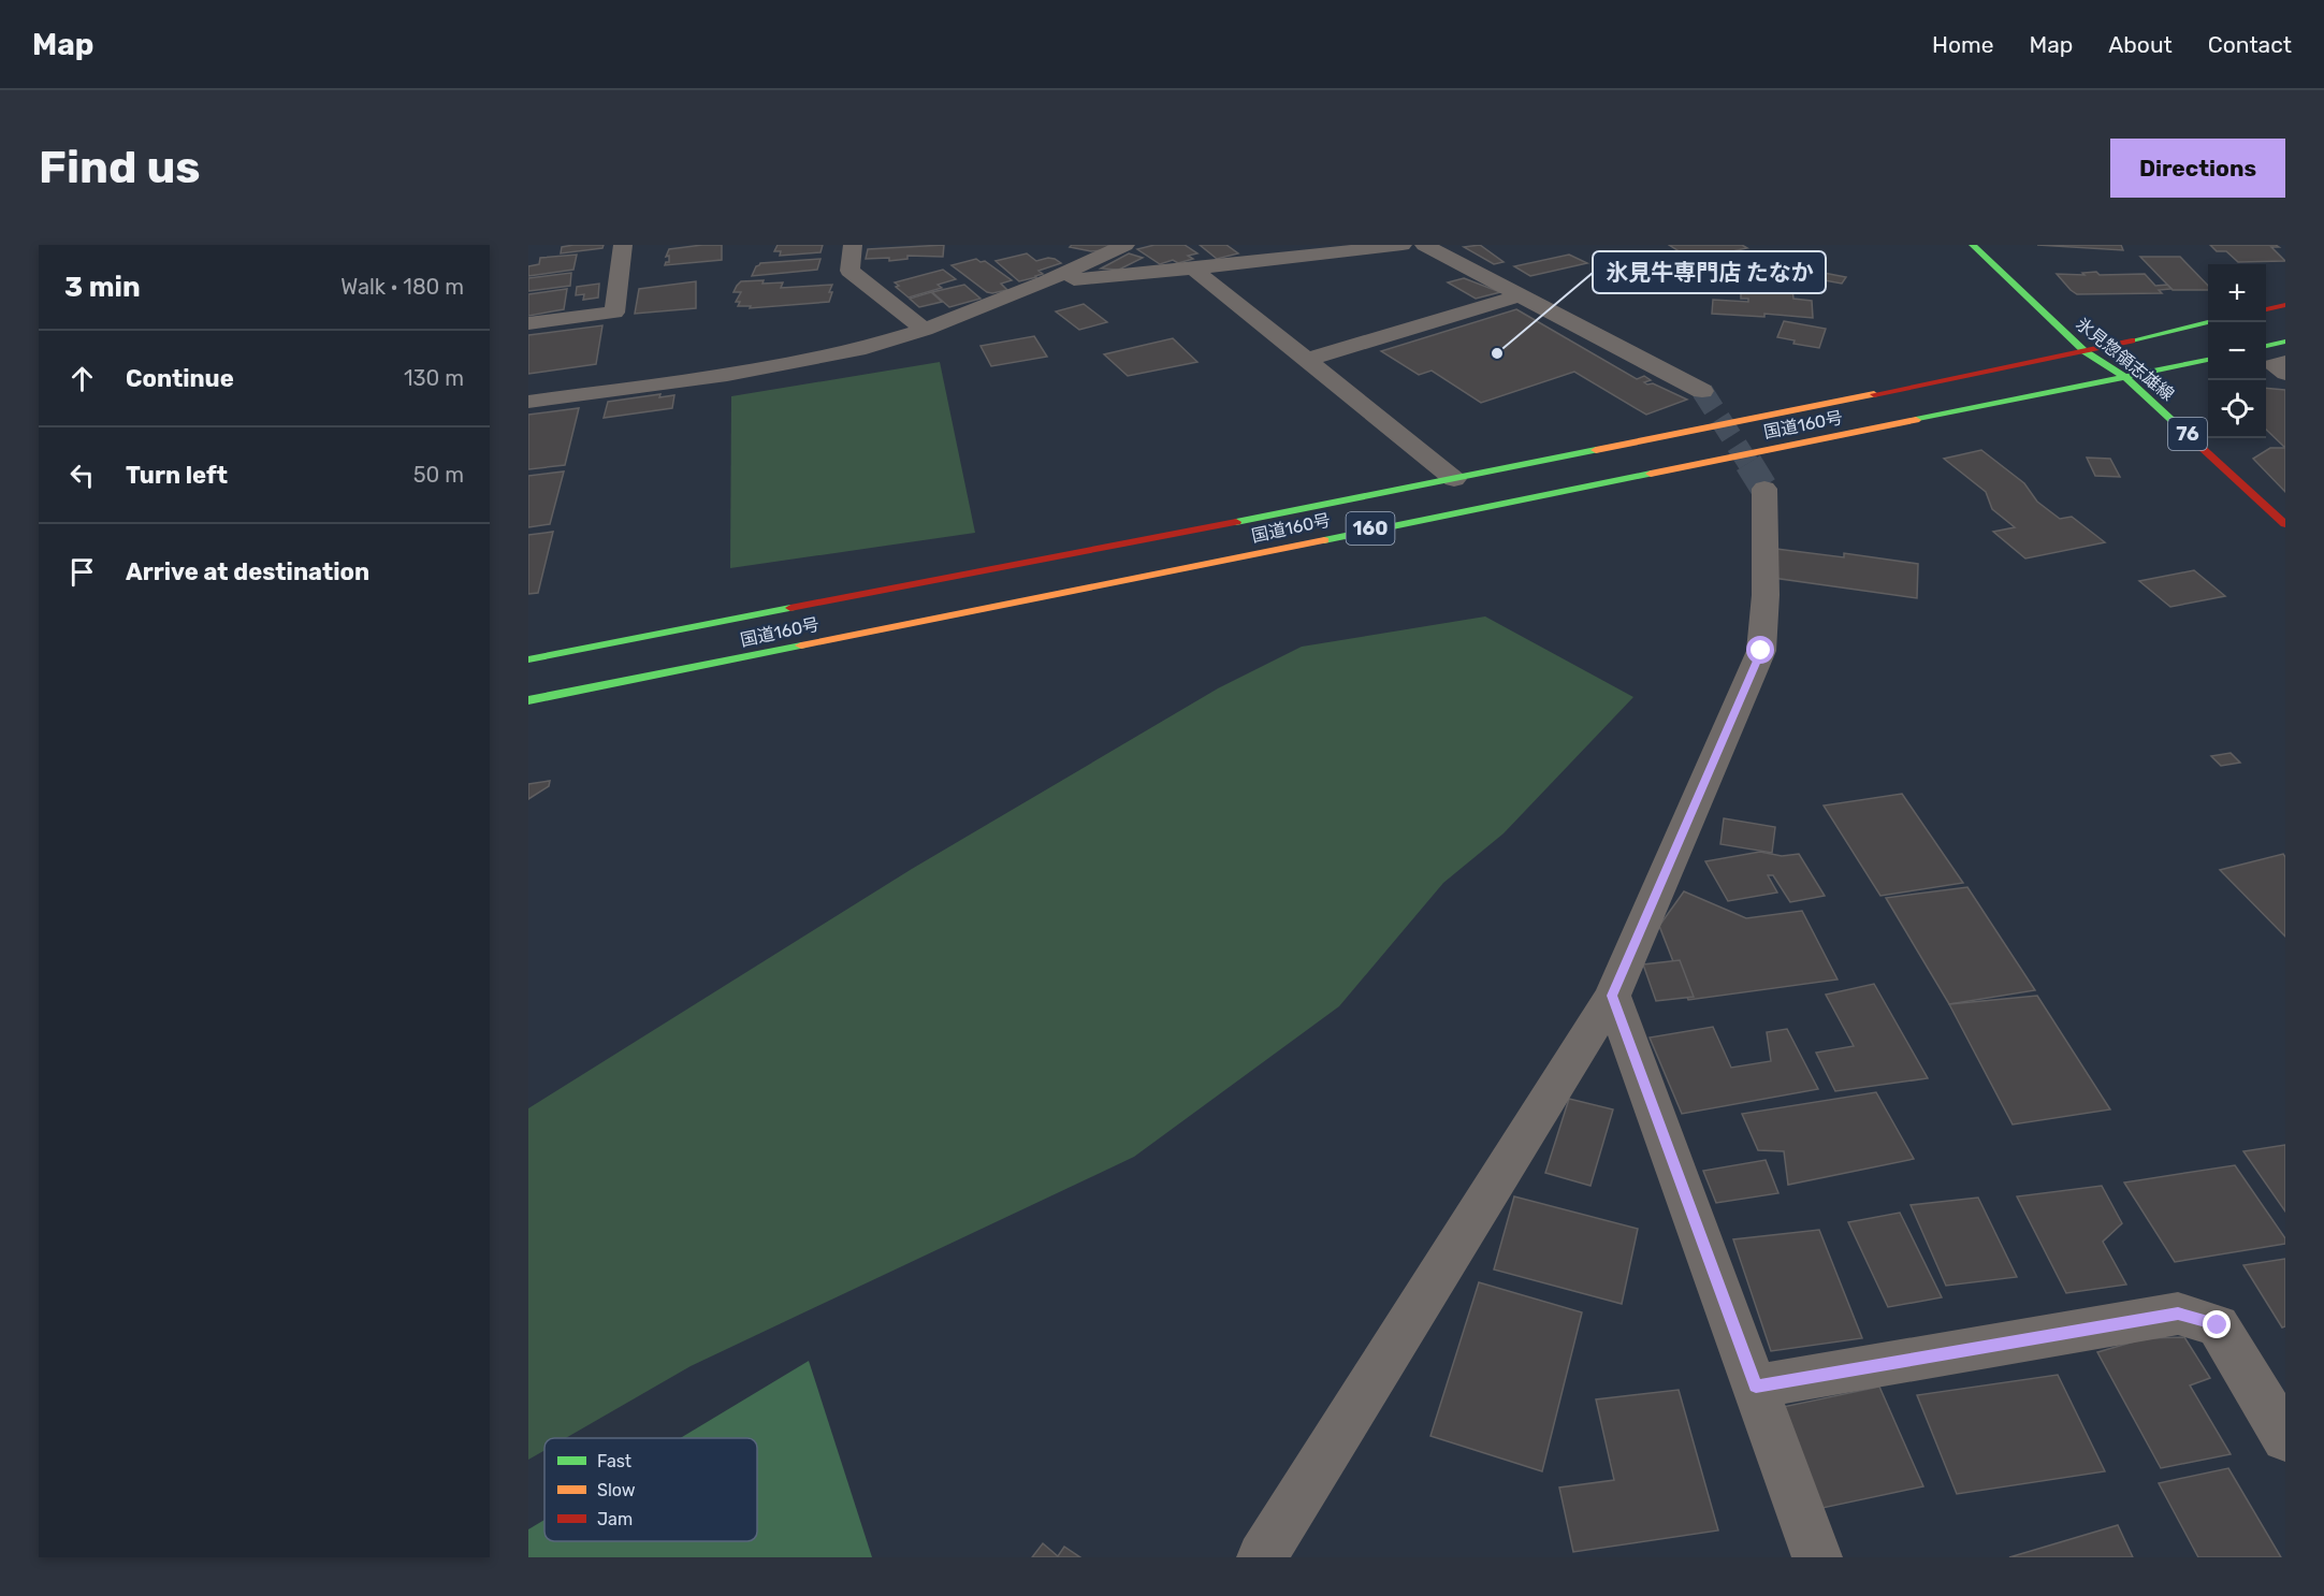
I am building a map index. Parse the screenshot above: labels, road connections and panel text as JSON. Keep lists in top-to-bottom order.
{
  "streets": {
    "main road": [
      "氷見惣領志雄線",
      "国道160号",
      "76",
      "160"
    ]
  },
  "crossings": [
    ["氷見惣領志雄線", "国道160号"]
  ],
  "places": ["氷見牛専門店 たなか"],
  "legend": ["Fast", "Slow", "Jam"],
  "page": {
    "header": "Map",
    "nav": [
      "Home",
      "Map",
      "About",
      "Contact"
    ],
    "buttons": "Directions",
    "title": "Find us",
    "heading": ["3 min", "Walk · 180 m"],
    "map_buttons": ["+", "−"],
    "list": [
      ["Continue", "130 m"],
      ["Turn left", "50 m"],
      "Arrive at destination"
    ]
  }
}
